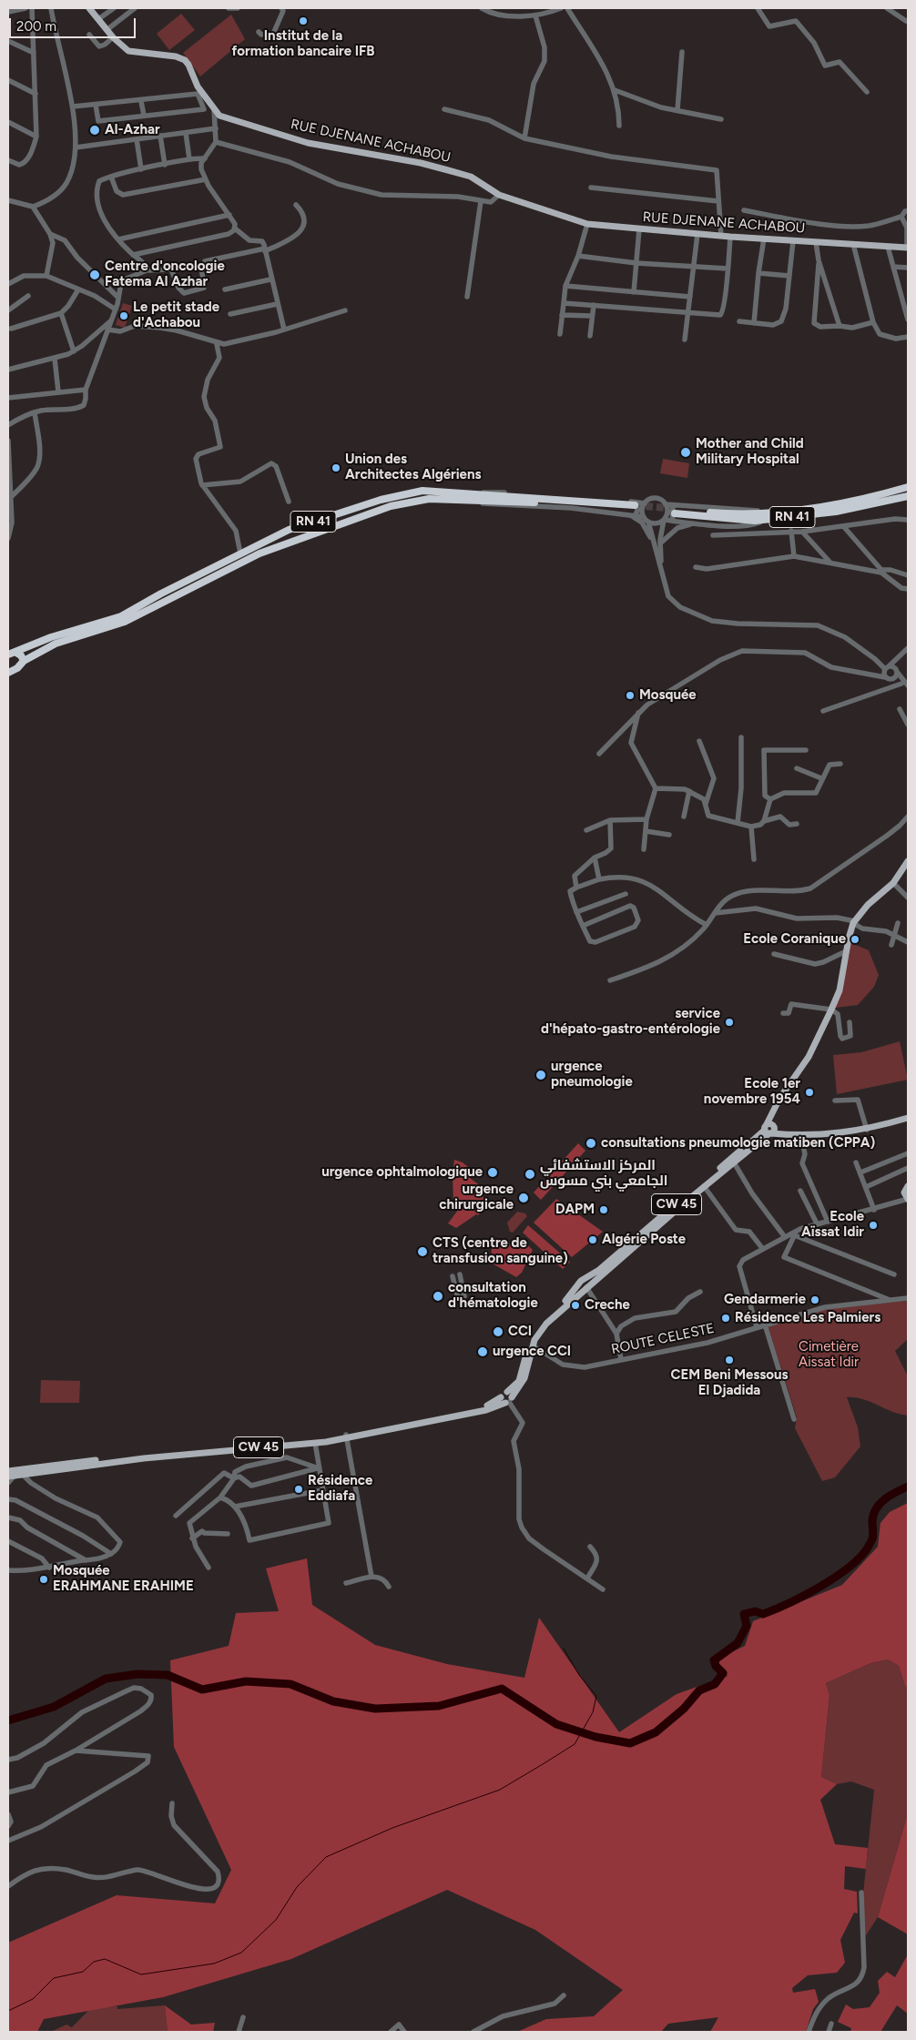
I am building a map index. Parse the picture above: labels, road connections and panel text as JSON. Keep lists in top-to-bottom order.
{
  "streets": {
    "highway": ["RN 41"],
    "main road": ["RUE DJENANE ACHABOU", "CW 45"],
    "street": ["ROUTE CELESTE"]
  },
  "crossings": [
    ["CW 45", "ROUTE CELESTE"]
  ],
  "parks": ["Cimetière Aissat Idir"],
  "places": [
    "Institut de la formation bancaire IFB",
    "Al-Azhar",
    "Centre d'oncologie Fatema Al Azhar",
    "Le petit stade d'Achabou",
    "Mother and Child Military Hospital",
    "Union des Architectes Algériens",
    "Mosquée",
    "Ecole Coranique",
    "service d'hépato-gastro-entérologie",
    "urgence pneumologie",
    "Ecole 1er novembre 1954",
    "consultations pneumologie matiben (CPPA)",
    "urgence ophtalmologique",
    "المركز الاستشفائي الجامعي بني مسوس",
    "urgence chirurgicale",
    "DAPM",
    "Ecole Aïssat Idir",
    "Algérie Poste",
    "CTS (centre de transfusion sanguine)",
    "consultation d'hématologie",
    "Gendarmerie",
    "Creche",
    "Résidence Les Palmiers",
    "CCI",
    "urgence CCI",
    "CEM Beni Messous El Djadida",
    "Résidence Eddiafa",
    "Mosquée ERAHMANE ERAHIME"
  ],
  "scale_bar": "200 m"
}
